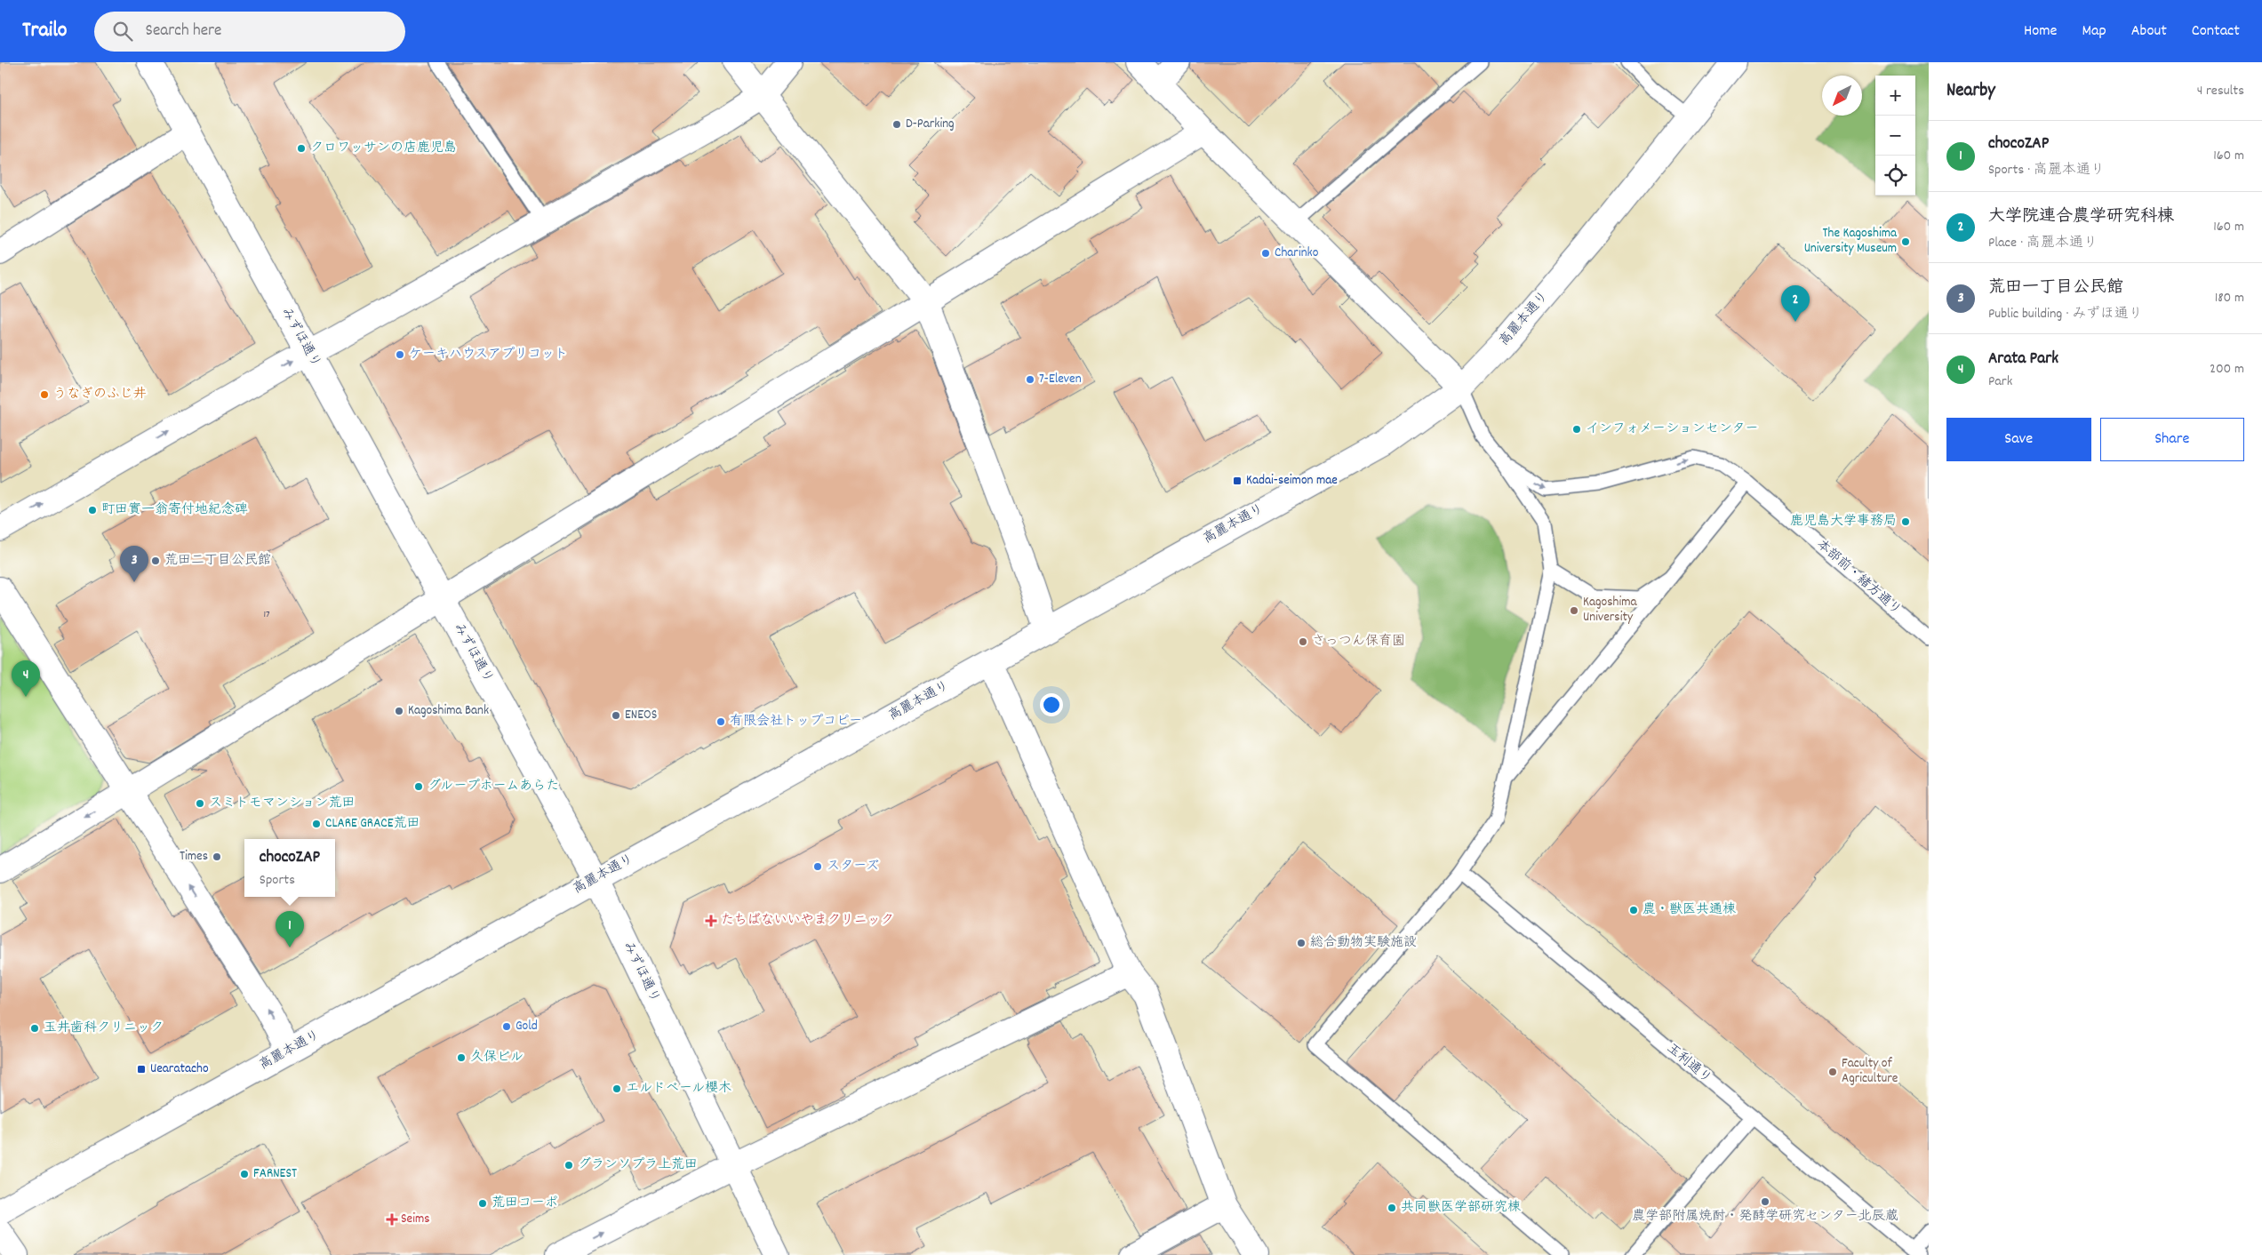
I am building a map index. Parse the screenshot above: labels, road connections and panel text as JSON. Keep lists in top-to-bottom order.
{
  "streets": {
    "street": ["高麗本通り", "みずほ通り"],
    "lane": ["本部前・緒方通り", "玉利通り"]
  },
  "crossings": [
    ["高麗本通り", "みずほ通り"]
  ],
  "one_way": ["本部前・緒方通り"],
  "places": {
    "other": [
      "D-Parking",
      "クロワッサンの店鹿児島",
      "The Kagoshima University Museum",
      "Charinko",
      "ケーキハウスアプリコット",
      "7-Eleven",
      "うなぎのふじ井",
      "インフォメーションセンター",
      "町田實一翁寄付地紀念碑",
      "鹿児島大学事務局",
      "荒田二丁目公民館",
      "Kagoshima University",
      "さっつん保育園",
      "Kagoshima Bank",
      "ENEOS",
      "有限会社トップコピー",
      "グループホームあらた",
      "スミトモマンション荒田",
      "CLARE GRACE荒田",
      "Times",
      "スターズ",
      "農・獣医共通棟",
      "総合動物実験施設",
      "Gold",
      "玉井歯科クリニック",
      "久保ビル",
      "Faculty of Agriculture",
      "エルドベール櫻木",
      "グランソプラ上荒田",
      "FARNEST",
      "農学部附属焼酎・発酵学研究センター北辰蔵",
      "荒田コーポ",
      "共同獣医学部研究棟"
    ],
    "transit": ["Kadai-seimon mae", "Uearatacho"],
    "health": ["たちばないいやまクリニック", "Seims"]
  },
  "house_numbers": ["17"],
  "north": "bottom left",
  "page": {
    "header": "Trailo",
    "search": "Search here",
    "nav": [
      "Home",
      "Map",
      "About",
      "Contact"
    ],
    "heading": ["Nearby", "4 results"],
    "map_buttons": ["+", "−"],
    "list": [
      {
        "mark": "1",
        "name": "chocoZAP",
        "note": "Sports · 高麗本通り",
        "value": "160 m"
      },
      {
        "mark": "2",
        "name": "大学院連合農学研究科棟",
        "note": "Place · 高麗本通り",
        "value": "160 m"
      },
      {
        "mark": "3",
        "name": "荒田一丁目公民館",
        "note": "Public building · みずほ通り",
        "value": "180 m"
      },
      {
        "mark": "4",
        "name": "Arata Park",
        "note": "Park",
        "value": "200 m"
      }
    ],
    "pins": [
      "2",
      "3",
      "4",
      "1"
    ],
    "buttons": ["Save", "Share"],
    "popup": ["chocoZAP", "Sports"]
  }
}
